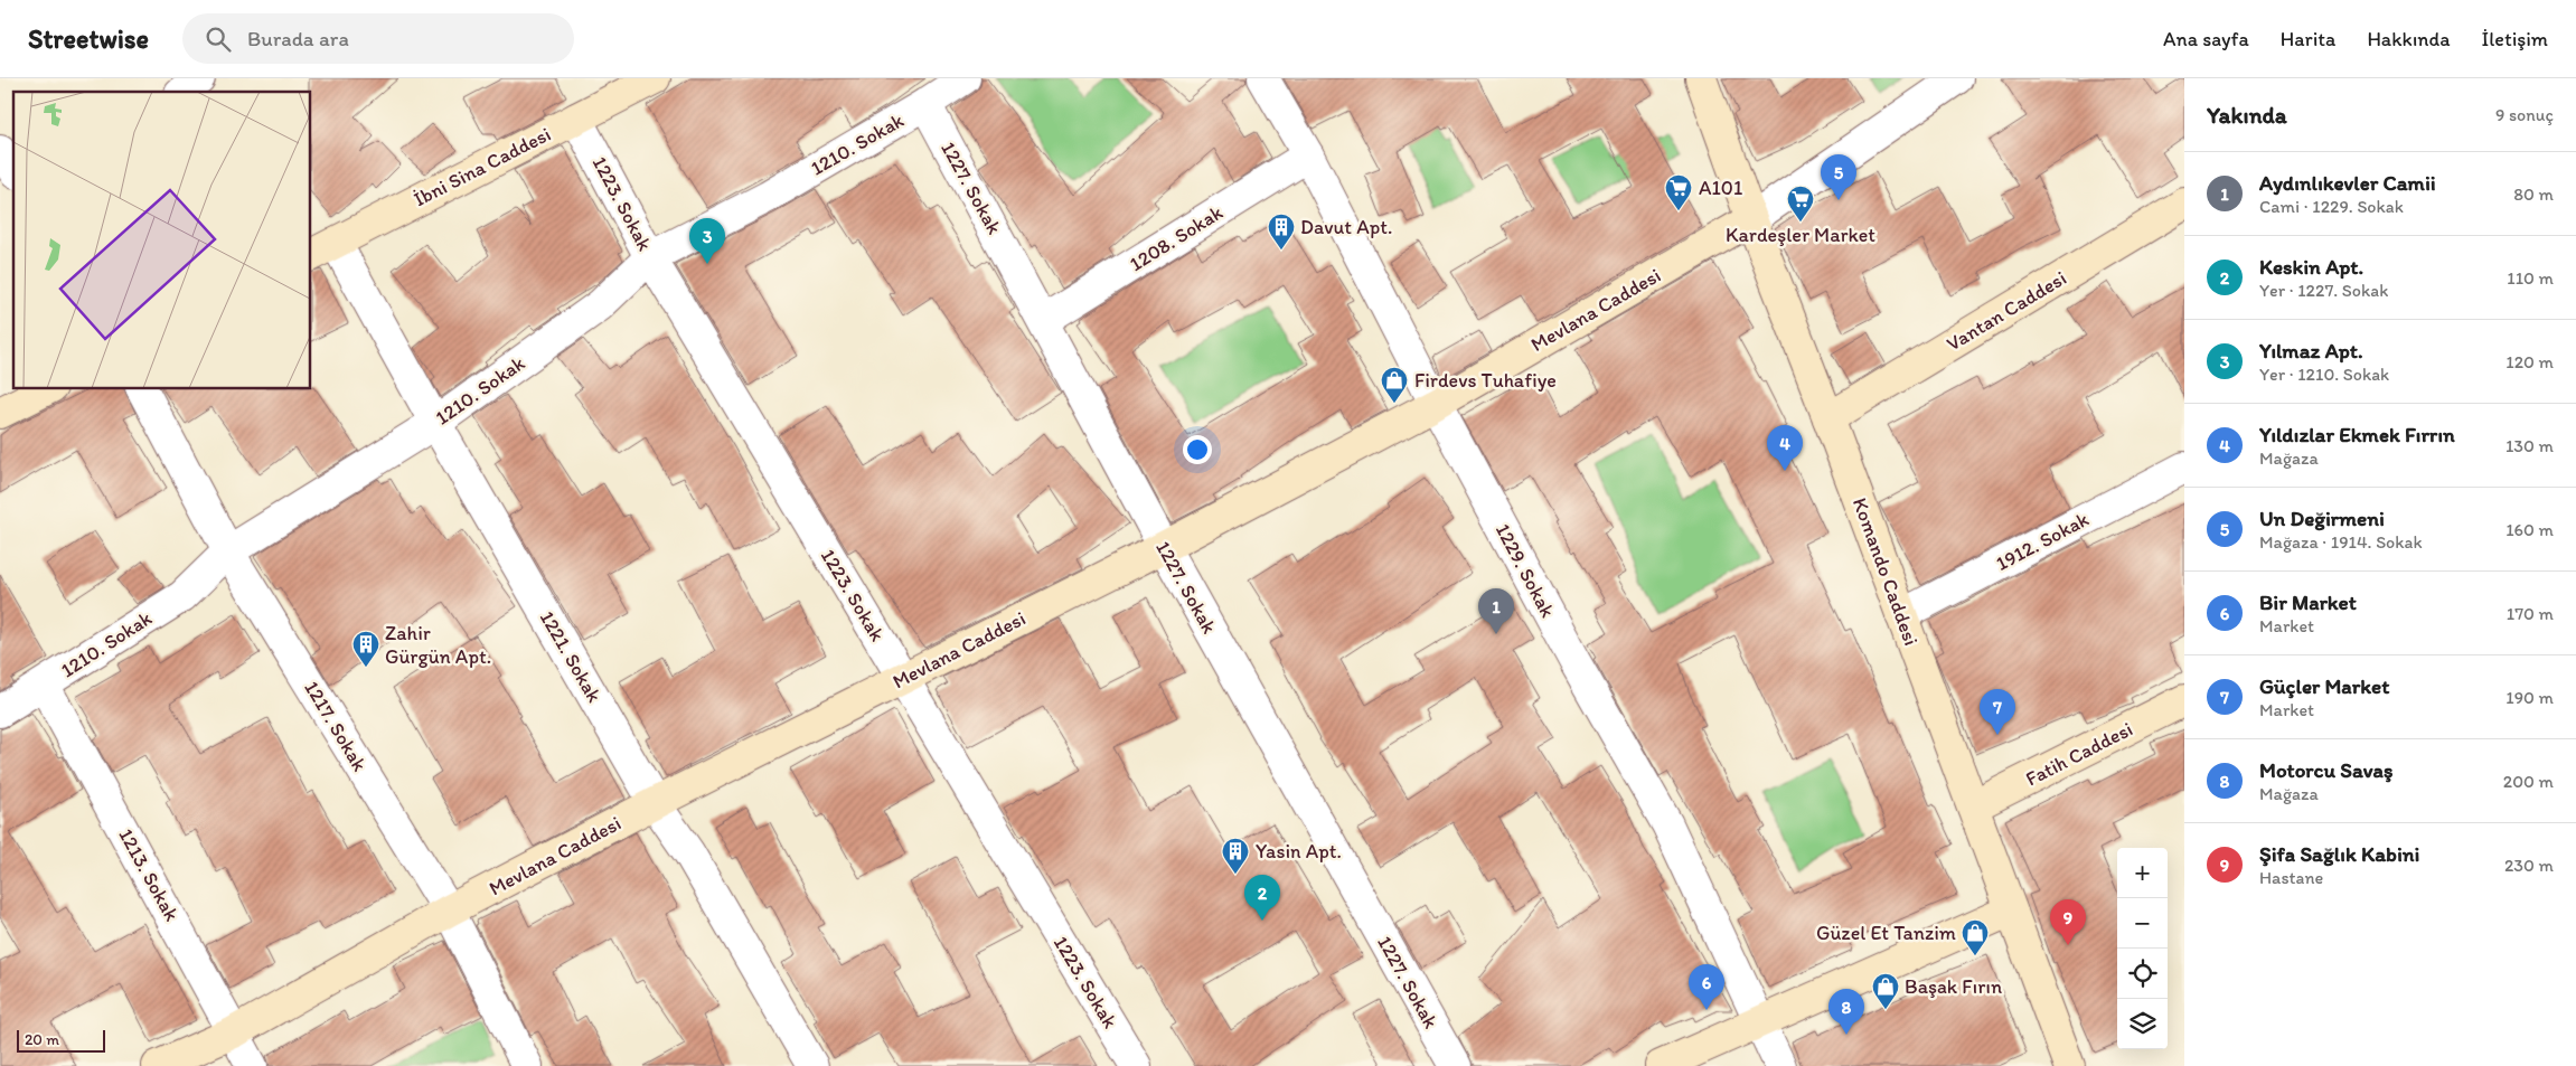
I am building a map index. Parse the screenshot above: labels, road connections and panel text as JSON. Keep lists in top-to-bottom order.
{
  "streets": {
    "street": [
      "1210. Sokak",
      "İbni Sina Caddesi",
      "1227. Sokak",
      "1223. Sokak",
      "1208. Sokak",
      "Mevlana Caddesi",
      "Vantan Caddesi",
      "1912. Sokak",
      "1229. Sokak",
      "Komando Caddesi",
      "1221. Sokak",
      "1217. Sokak",
      "Fatih Caddesi",
      "1213. Sokak"
    ]
  },
  "crossings": [
    ["1210. Sokak", "1227. Sokak"],
    ["1210. Sokak", "1223. Sokak"],
    ["1210. Sokak", "1221. Sokak"],
    ["1210. Sokak", "1217. Sokak"],
    ["1210. Sokak", "1213. Sokak"],
    ["İbni Sina Caddesi", "1223. Sokak"],
    ["İbni Sina Caddesi", "1221. Sokak"],
    ["1227. Sokak", "1208. Sokak"],
    ["1227. Sokak", "Mevlana Caddesi"],
    ["1223. Sokak", "Mevlana Caddesi"],
    ["1208. Sokak", "1229. Sokak"],
    ["Mevlana Caddesi", "1229. Sokak"],
    ["Mevlana Caddesi", "Komando Caddesi"],
    ["Mevlana Caddesi", "1221. Sokak"],
    ["Mevlana Caddesi", "1217. Sokak"],
    ["Mevlana Caddesi", "1213. Sokak"],
    ["Vantan Caddesi", "Komando Caddesi"],
    ["1912. Sokak", "Komando Caddesi"],
    ["Komando Caddesi", "Fatih Caddesi"]
  ],
  "places": {
    "supermarket": ["A101", "Kardeşler Market"],
    "building": ["Davut Apt.", "Zahir Gürgün Apt.", "Yasin Apt."],
    "shop": ["Firdevs Tuhafiye", "Güzel Et Tanzim", "Başak Fırın"]
  },
  "scale_bar": "20 m",
  "page": {
    "header": "Streetwise",
    "search": "Burada ara",
    "nav": [
      "Ana sayfa",
      "Harita",
      "Hakkında",
      "İletişim"
    ],
    "heading": ["Yakında", "9 sonuç"],
    "list": [
      {
        "mark": "1",
        "name": "Aydınlıkevler Camii",
        "note": "Cami · 1229. Sokak",
        "value": "80 m"
      },
      {
        "mark": "2",
        "name": "Keskin Apt.",
        "note": "Yer · 1227. Sokak",
        "value": "110 m"
      },
      {
        "mark": "3",
        "name": "Yılmaz Apt.",
        "note": "Yer · 1210. Sokak",
        "value": "120 m"
      },
      {
        "mark": "4",
        "name": "Yıldızlar Ekmek Fırrın",
        "note": "Mağaza",
        "value": "130 m"
      },
      {
        "mark": "5",
        "name": "Un Değirmeni",
        "note": "Mağaza · 1914. Sokak",
        "value": "160 m"
      },
      {
        "mark": "6",
        "name": "Bir Market",
        "note": "Market",
        "value": "170 m"
      },
      {
        "mark": "7",
        "name": "Güçler Market",
        "note": "Market",
        "value": "190 m"
      },
      {
        "mark": "8",
        "name": "Motorcu Savaş",
        "note": "Mağaza",
        "value": "200 m"
      },
      {
        "mark": "9",
        "name": "Şifa Sağlık Kabini",
        "note": "Hastane",
        "value": "230 m"
      }
    ],
    "pins": [
      "5",
      "3",
      "4",
      "1",
      "7",
      "2",
      "9",
      "6",
      "8"
    ],
    "map_buttons": ["+", "−"],
    "scale": "20 m"
  }
}
